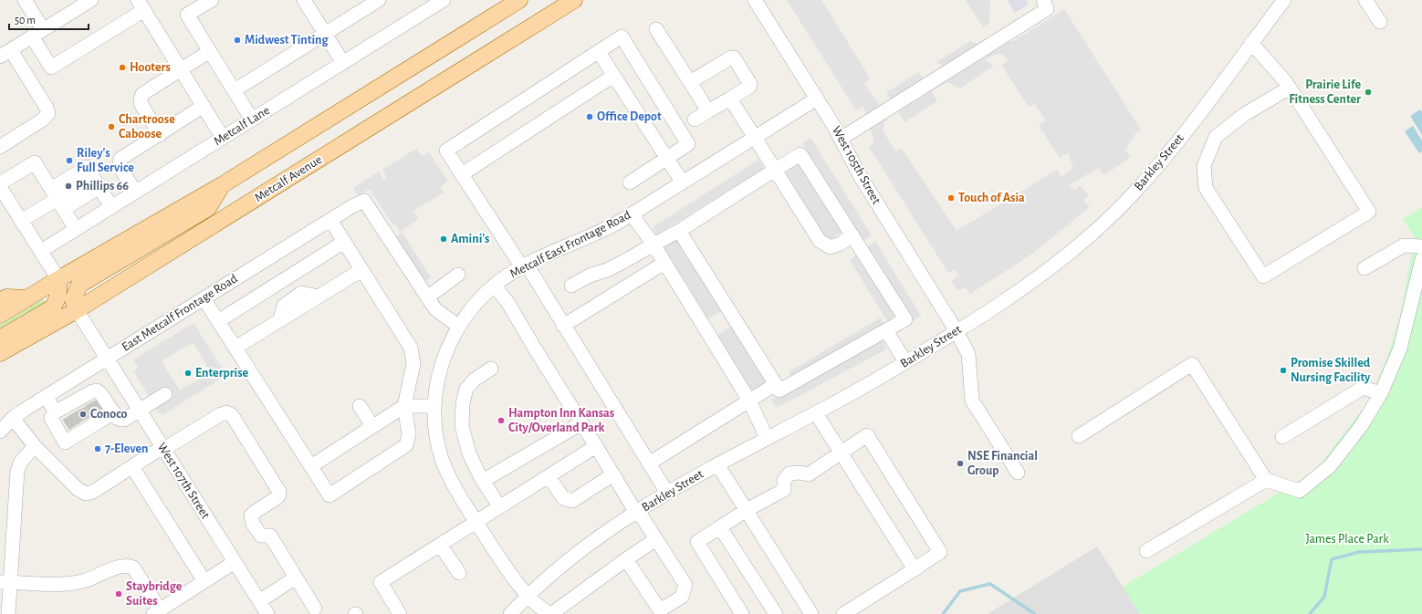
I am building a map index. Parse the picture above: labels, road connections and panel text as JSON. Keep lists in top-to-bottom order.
{
  "streets": {
    "main road": ["Metcalf Avenue"],
    "street": [
      "Metcalf Lane",
      "Barkley Street",
      "West 105th Street",
      "Metcalf East Frontage Road",
      "East Metcalf Frontage Road",
      "West 107th Street"
    ]
  },
  "crossings": [
    ["Barkley Street", "West 105th Street"],
    ["Barkley Street", "Metcalf East Frontage Road"],
    ["West 105th Street", "Metcalf East Frontage Road"],
    ["Metcalf Avenue", "West 107th Street"],
    ["East Metcalf Frontage Road", "West 107th Street"]
  ],
  "parks": ["James Place Park"],
  "places": [
    "Midwest Tinting",
    "Hooters",
    "Prairie Life Fitness Center",
    "Office Depot",
    "Chartroose Caboose",
    "Riley's Full Service",
    "Phillips 66",
    "Touch of Asia",
    "Amini's",
    "Promise Skilled Nursing Facility",
    "Enterprise",
    "Conoco",
    "Hampton Inn Kansas City/Overland Park",
    "7-Eleven",
    "NSE Financial Group",
    "Staybridge Suites"
  ],
  "scale_bar": "50 m"
}
